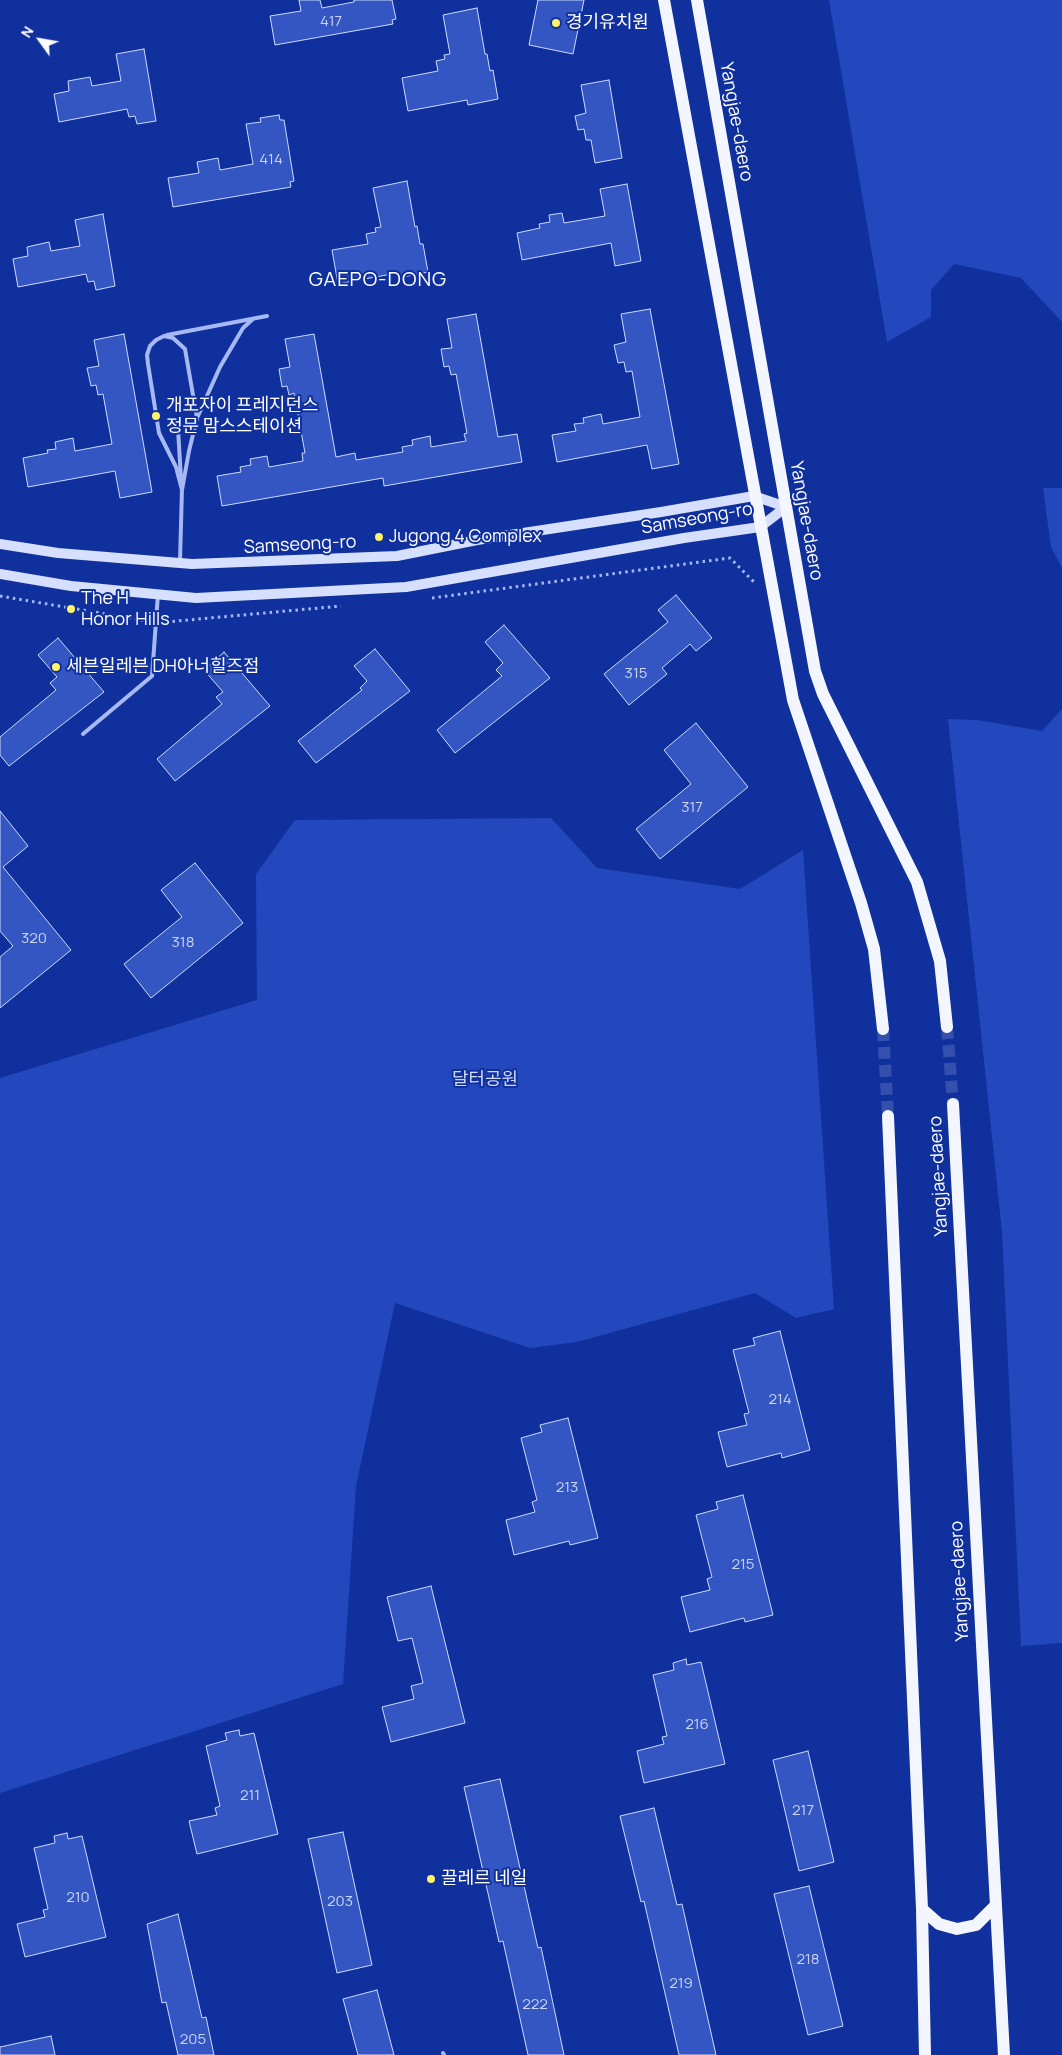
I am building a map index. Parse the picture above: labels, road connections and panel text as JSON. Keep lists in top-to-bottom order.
{
  "streets": {
    "main road": ["Yangjae-daero", "Samseong-ro"]
  },
  "crossings": [
    ["Yangjae-daero", "Samseong-ro"]
  ],
  "districts": ["GAEPO-DONG"],
  "parks": ["달터공원"],
  "places": [
    "경기유치원",
    "개포자이 프레지던스 정문 맘스스테이션",
    "Jugong 4 Complex",
    "The H Honor Hills",
    "세븐일레븐 DH아너힐즈점",
    "끌레르 네일"
  ],
  "house_numbers": [
    "417",
    "414",
    "315",
    "317",
    "320",
    "318",
    "214",
    "213",
    "215",
    "216",
    "211",
    "217",
    "210",
    "203",
    "218",
    "219",
    "222",
    "205"
  ],
  "north": "top left"
}
